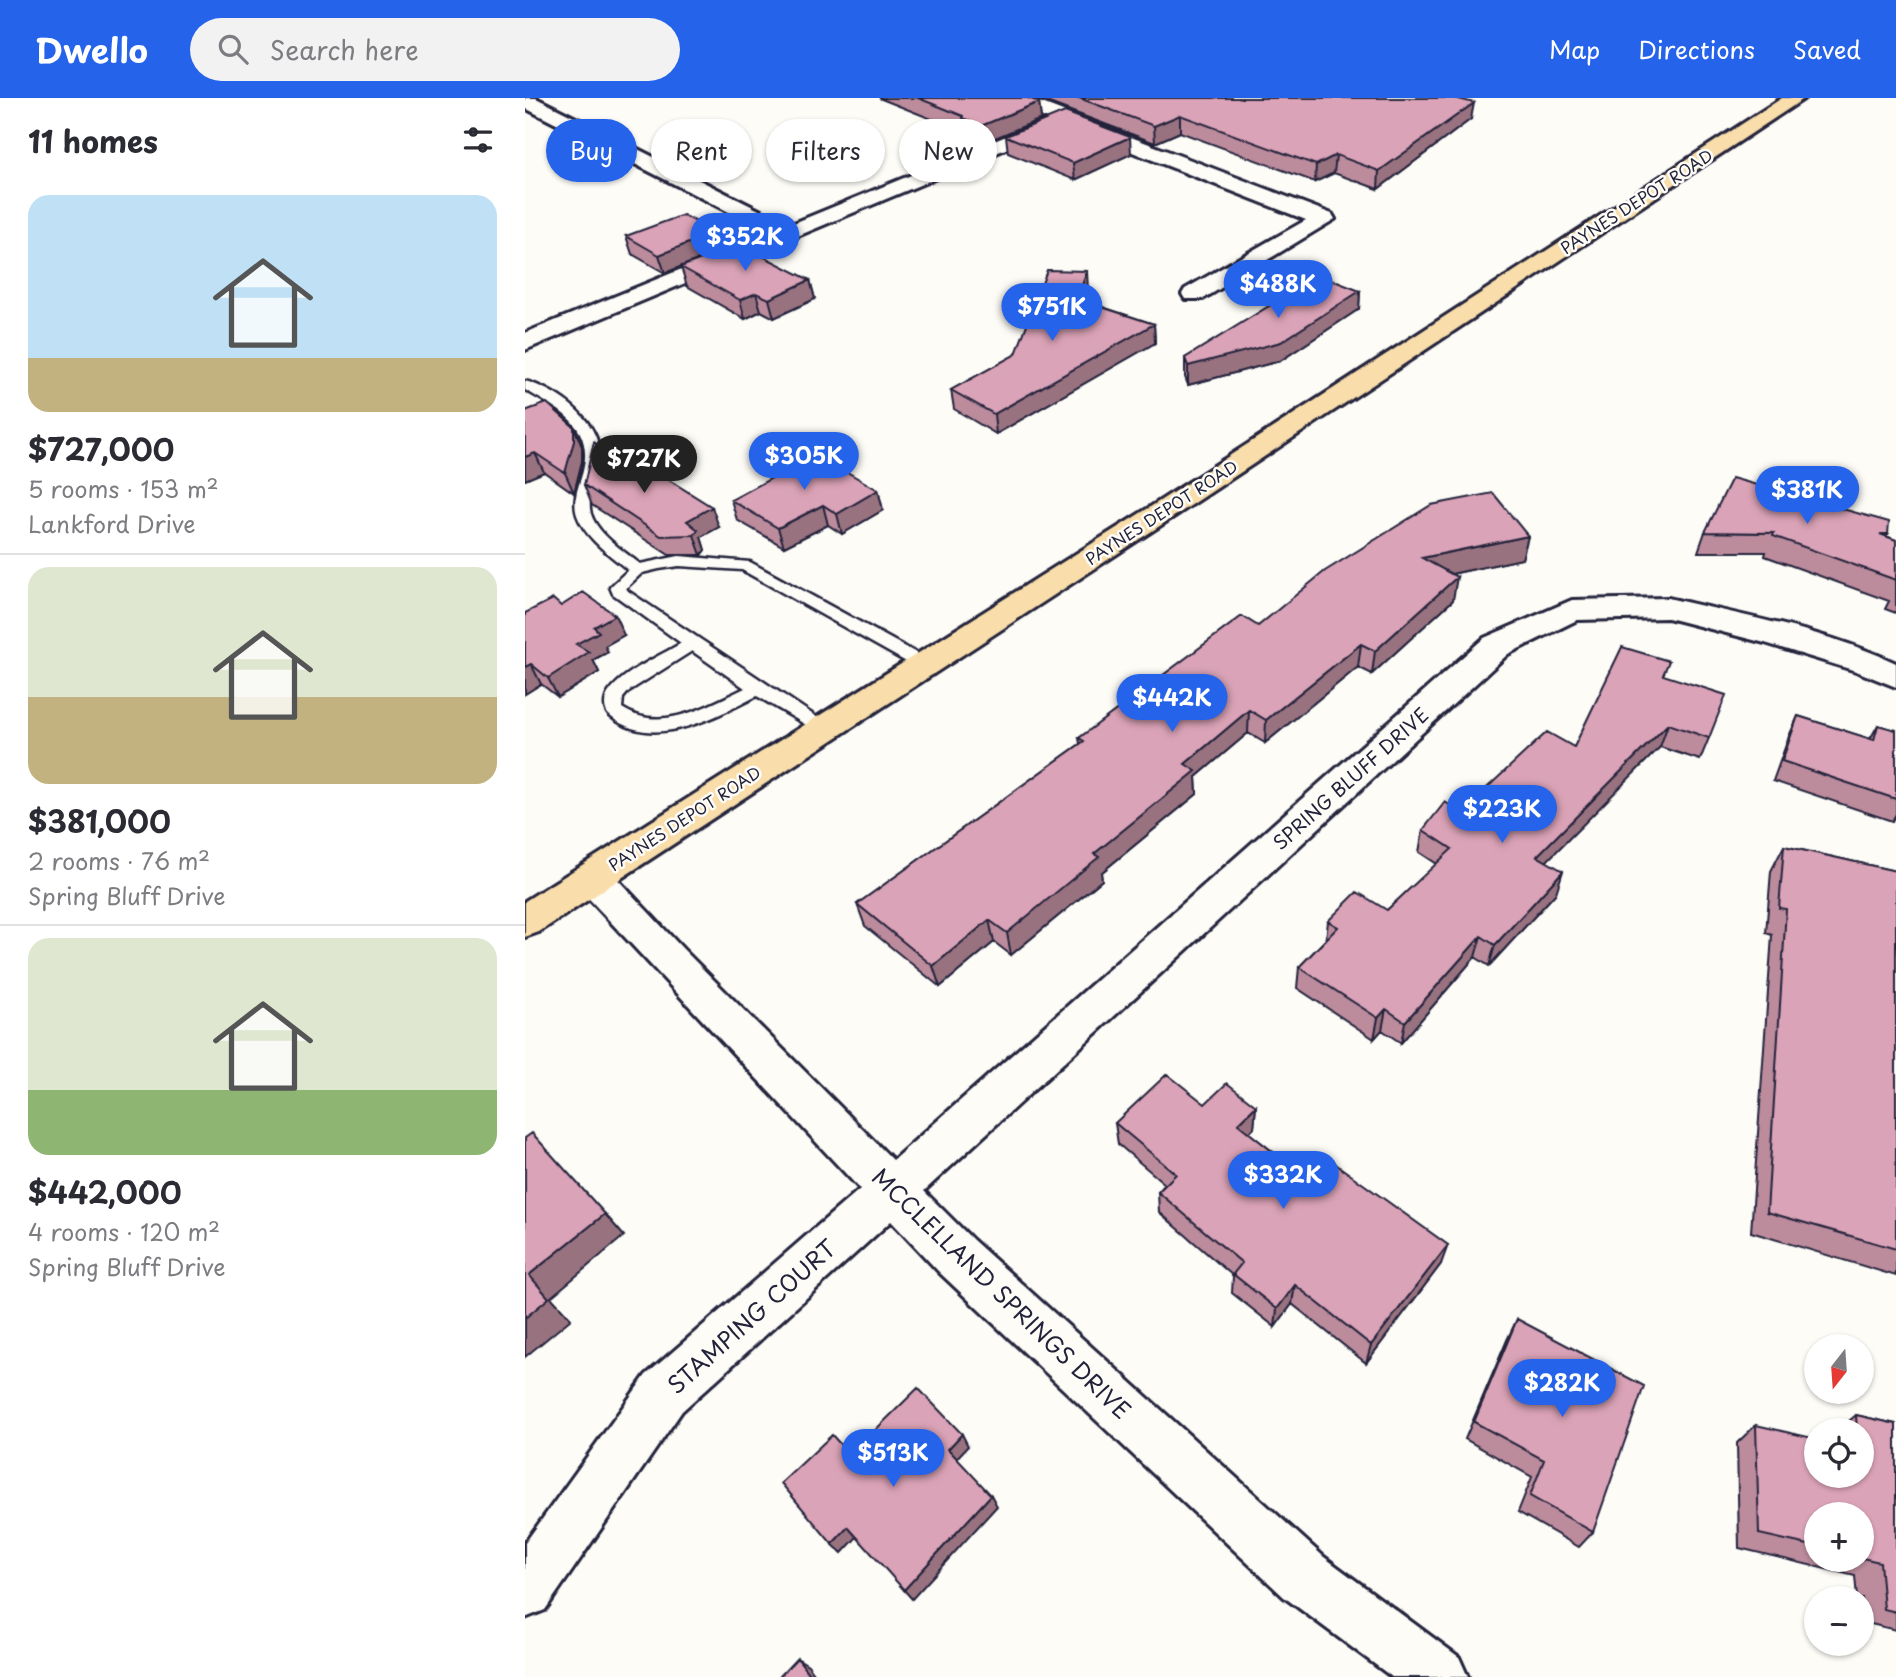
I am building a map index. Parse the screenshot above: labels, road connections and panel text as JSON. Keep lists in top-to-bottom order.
{
  "streets": {
    "main road": ["PAYNES DEPOT ROAD"],
    "street": ["SPRING BLUFF DRIVE", "MCCLELLAND SPRINGS DRIVE", "STAMPING COURT"]
  },
  "crossings": [
    ["PAYNES DEPOT ROAD", "MCCLELLAND SPRINGS DRIVE"],
    ["SPRING BLUFF DRIVE", "MCCLELLAND SPRINGS DRIVE"],
    ["SPRING BLUFF DRIVE", "STAMPING COURT"],
    ["MCCLELLAND SPRINGS DRIVE", "STAMPING COURT"]
  ],
  "north": "bottom",
  "page": {
    "header": "Dwello",
    "search": "Search here",
    "nav": ["Map", "Directions", "Saved"],
    "heading": "11 homes",
    "chip": [
      "Buy",
      "Rent",
      "Filters",
      "New"
    ],
    "list": [
      {
        "name": "$727,000",
        "note": "5 rooms · 153 m² · Lankford Drive"
      },
      {
        "name": "$381,000",
        "note": "2 rooms · 76 m² · Spring Bluff Drive"
      },
      {
        "name": "$442,000",
        "note": "4 rooms · 120 m² · Spring Bluff Drive"
      }
    ],
    "price": [
      "$352K",
      "$488K",
      "$751K",
      "$305K",
      "$727K",
      "$381K",
      "$442K",
      "$223K",
      "$332K",
      "$282K",
      "$513K"
    ],
    "map_buttons": ["+", "−"]
  }
}
